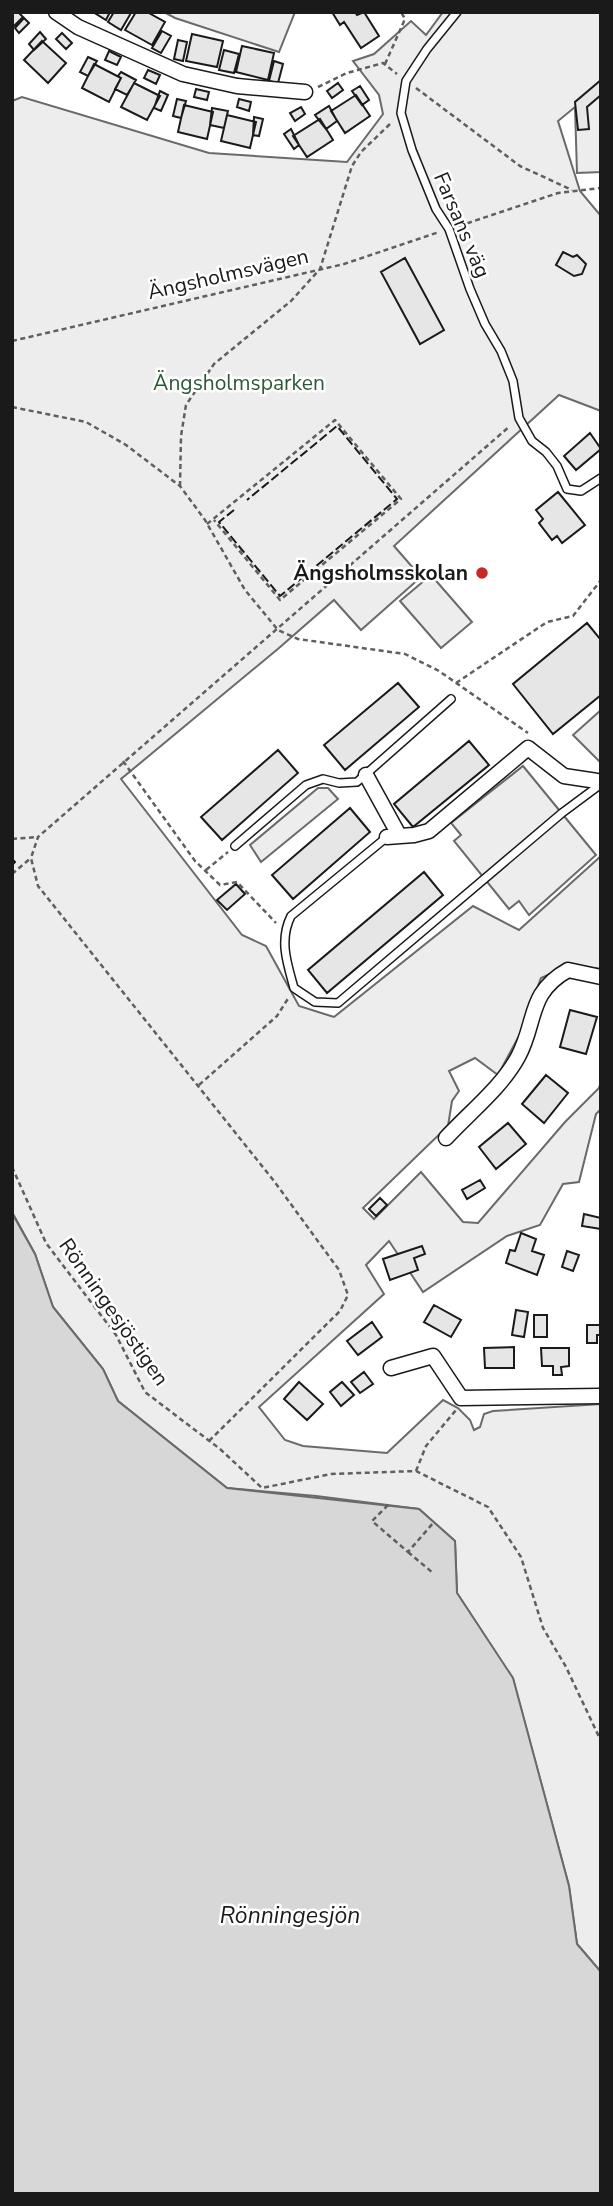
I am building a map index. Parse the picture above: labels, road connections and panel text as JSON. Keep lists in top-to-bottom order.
{
  "streets": {
    "lane": ["Farsans väg"],
    "path": ["Ängsholmsvägen", "Rönningesjöstigen"]
  },
  "crossings": [
    ["Farsans väg", "Ängsholmsvägen"]
  ],
  "water": ["Rönningesjön"],
  "parks": ["Ängsholmsparken"],
  "places": ["Ängsholmsskolan"]
}
